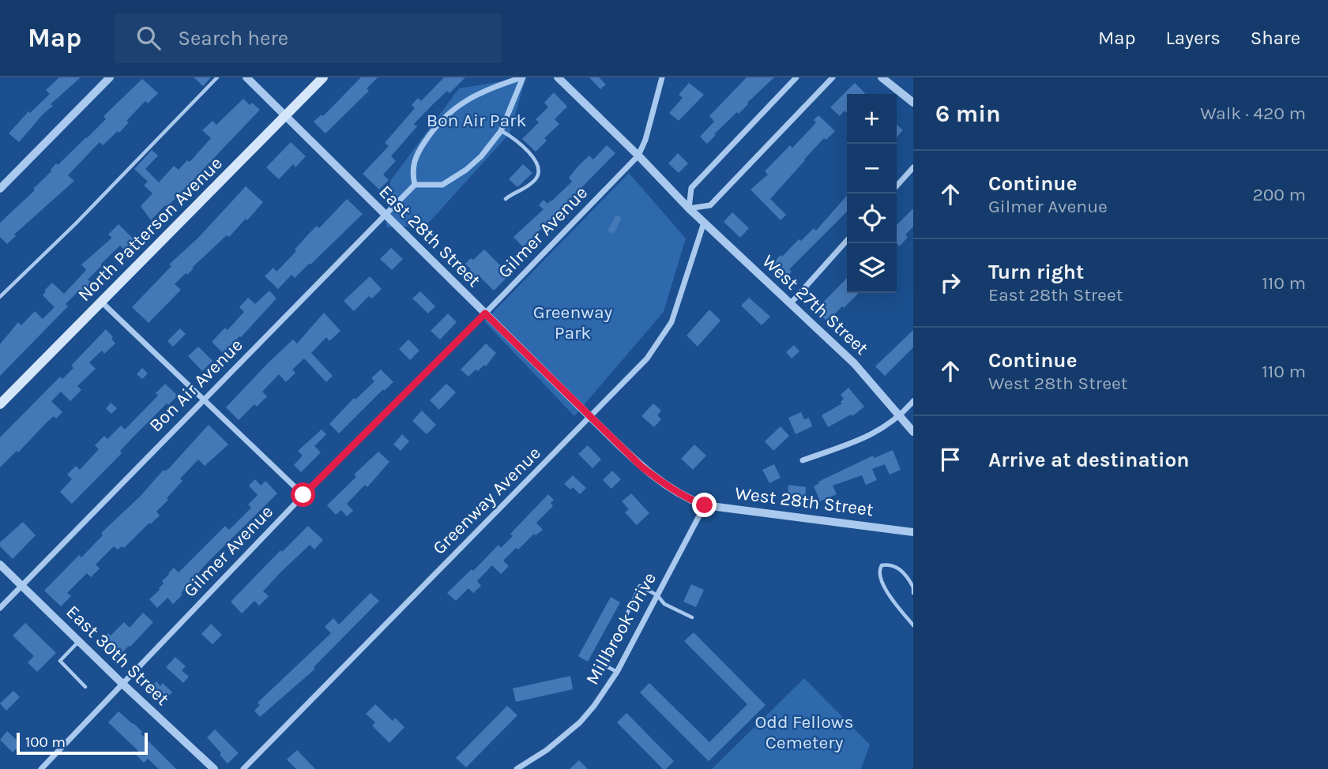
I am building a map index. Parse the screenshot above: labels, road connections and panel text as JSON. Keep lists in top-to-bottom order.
{
  "streets": {
    "main road": ["North Patterson Avenue"],
    "street": [
      "Gilmer Avenue",
      "East 28th Street",
      "West 27th Street",
      "Bon Air Avenue",
      "Greenway Avenue",
      "West 28th Street",
      "Millbrook Drive",
      "East 30th Street"
    ]
  },
  "crossings": [
    ["North Patterson Avenue", "East 28th Street"],
    ["Gilmer Avenue", "East 28th Street"],
    ["Gilmer Avenue", "West 27th Street"],
    ["Gilmer Avenue", "East 30th Street"],
    ["East 28th Street", "Bon Air Avenue"],
    ["East 28th Street", "Greenway Avenue"],
    ["East 28th Street", "West 28th Street"],
    ["West 27th Street", "Greenway Avenue"],
    ["Bon Air Avenue", "East 30th Street"],
    ["Greenway Avenue", "West 28th Street"],
    ["West 28th Street", "Millbrook Drive"]
  ],
  "parks": ["Bon Air Park", "Greenway Park", "Odd Fellows Cemetery"],
  "scale_bar": "100 m",
  "page": {
    "header": "Map",
    "search": "Search here",
    "nav": ["Map", "Layers", "Share"],
    "heading": ["6 min", "Walk · 420 m"],
    "map_buttons": ["+", "−"],
    "list": [
      ["Continue", "Gilmer Avenue", "200 m"],
      ["Turn right", "East 28th Street", "110 m"],
      ["Continue", "West 28th Street", "110 m"],
      "Arrive at destination"
    ],
    "scale": "100 m"
  }
}
